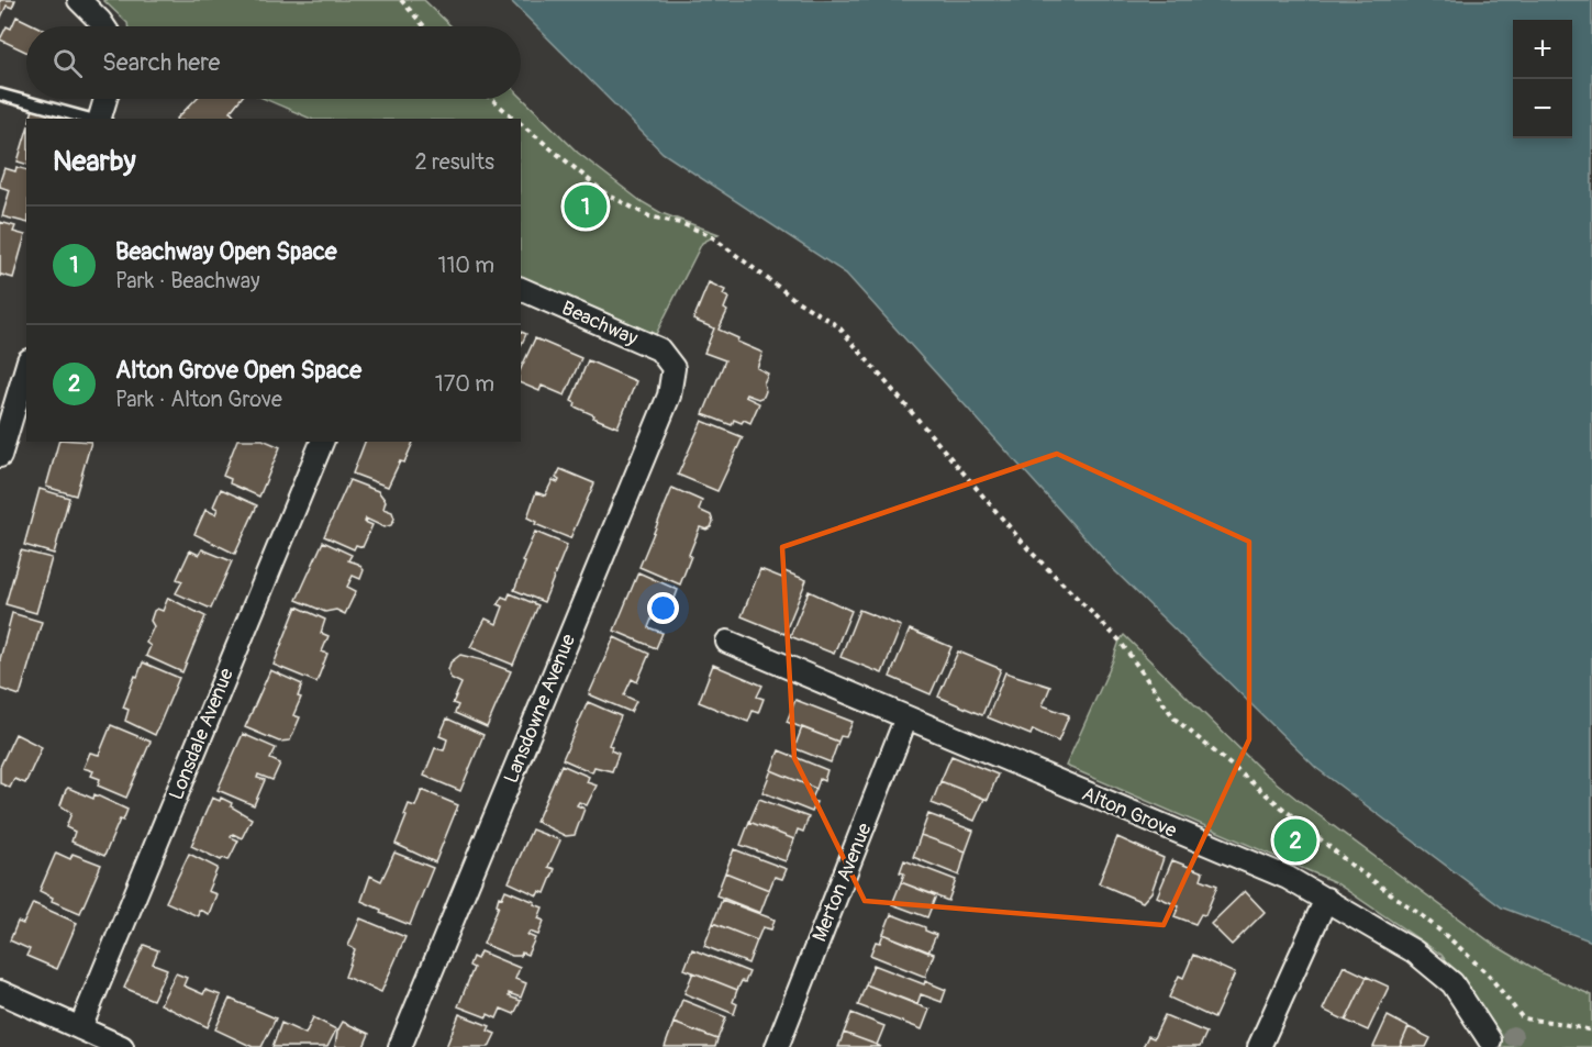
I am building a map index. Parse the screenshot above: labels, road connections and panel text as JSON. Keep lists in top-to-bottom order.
{
  "streets": {
    "street": [
      "Beachway",
      "Lansdowne Avenue",
      "Lonsdale Avenue",
      "Alton Grove",
      "Merton Avenue"
    ]
  },
  "crossings": [
    ["Beachway", "Lansdowne Avenue"],
    ["Alton Grove", "Merton Avenue"]
  ],
  "page": {
    "map_buttons": ["+", "−"],
    "search": "Search here",
    "heading": ["Nearby", "2 results"],
    "pins": ["1", "2"],
    "list": [
      {
        "mark": "1",
        "name": "Beachway Open Space",
        "note": "Park · Beachway",
        "value": "110 m"
      },
      {
        "mark": "2",
        "name": "Alton Grove Open Space",
        "note": "Park · Alton Grove",
        "value": "170 m"
      }
    ]
  }
}
